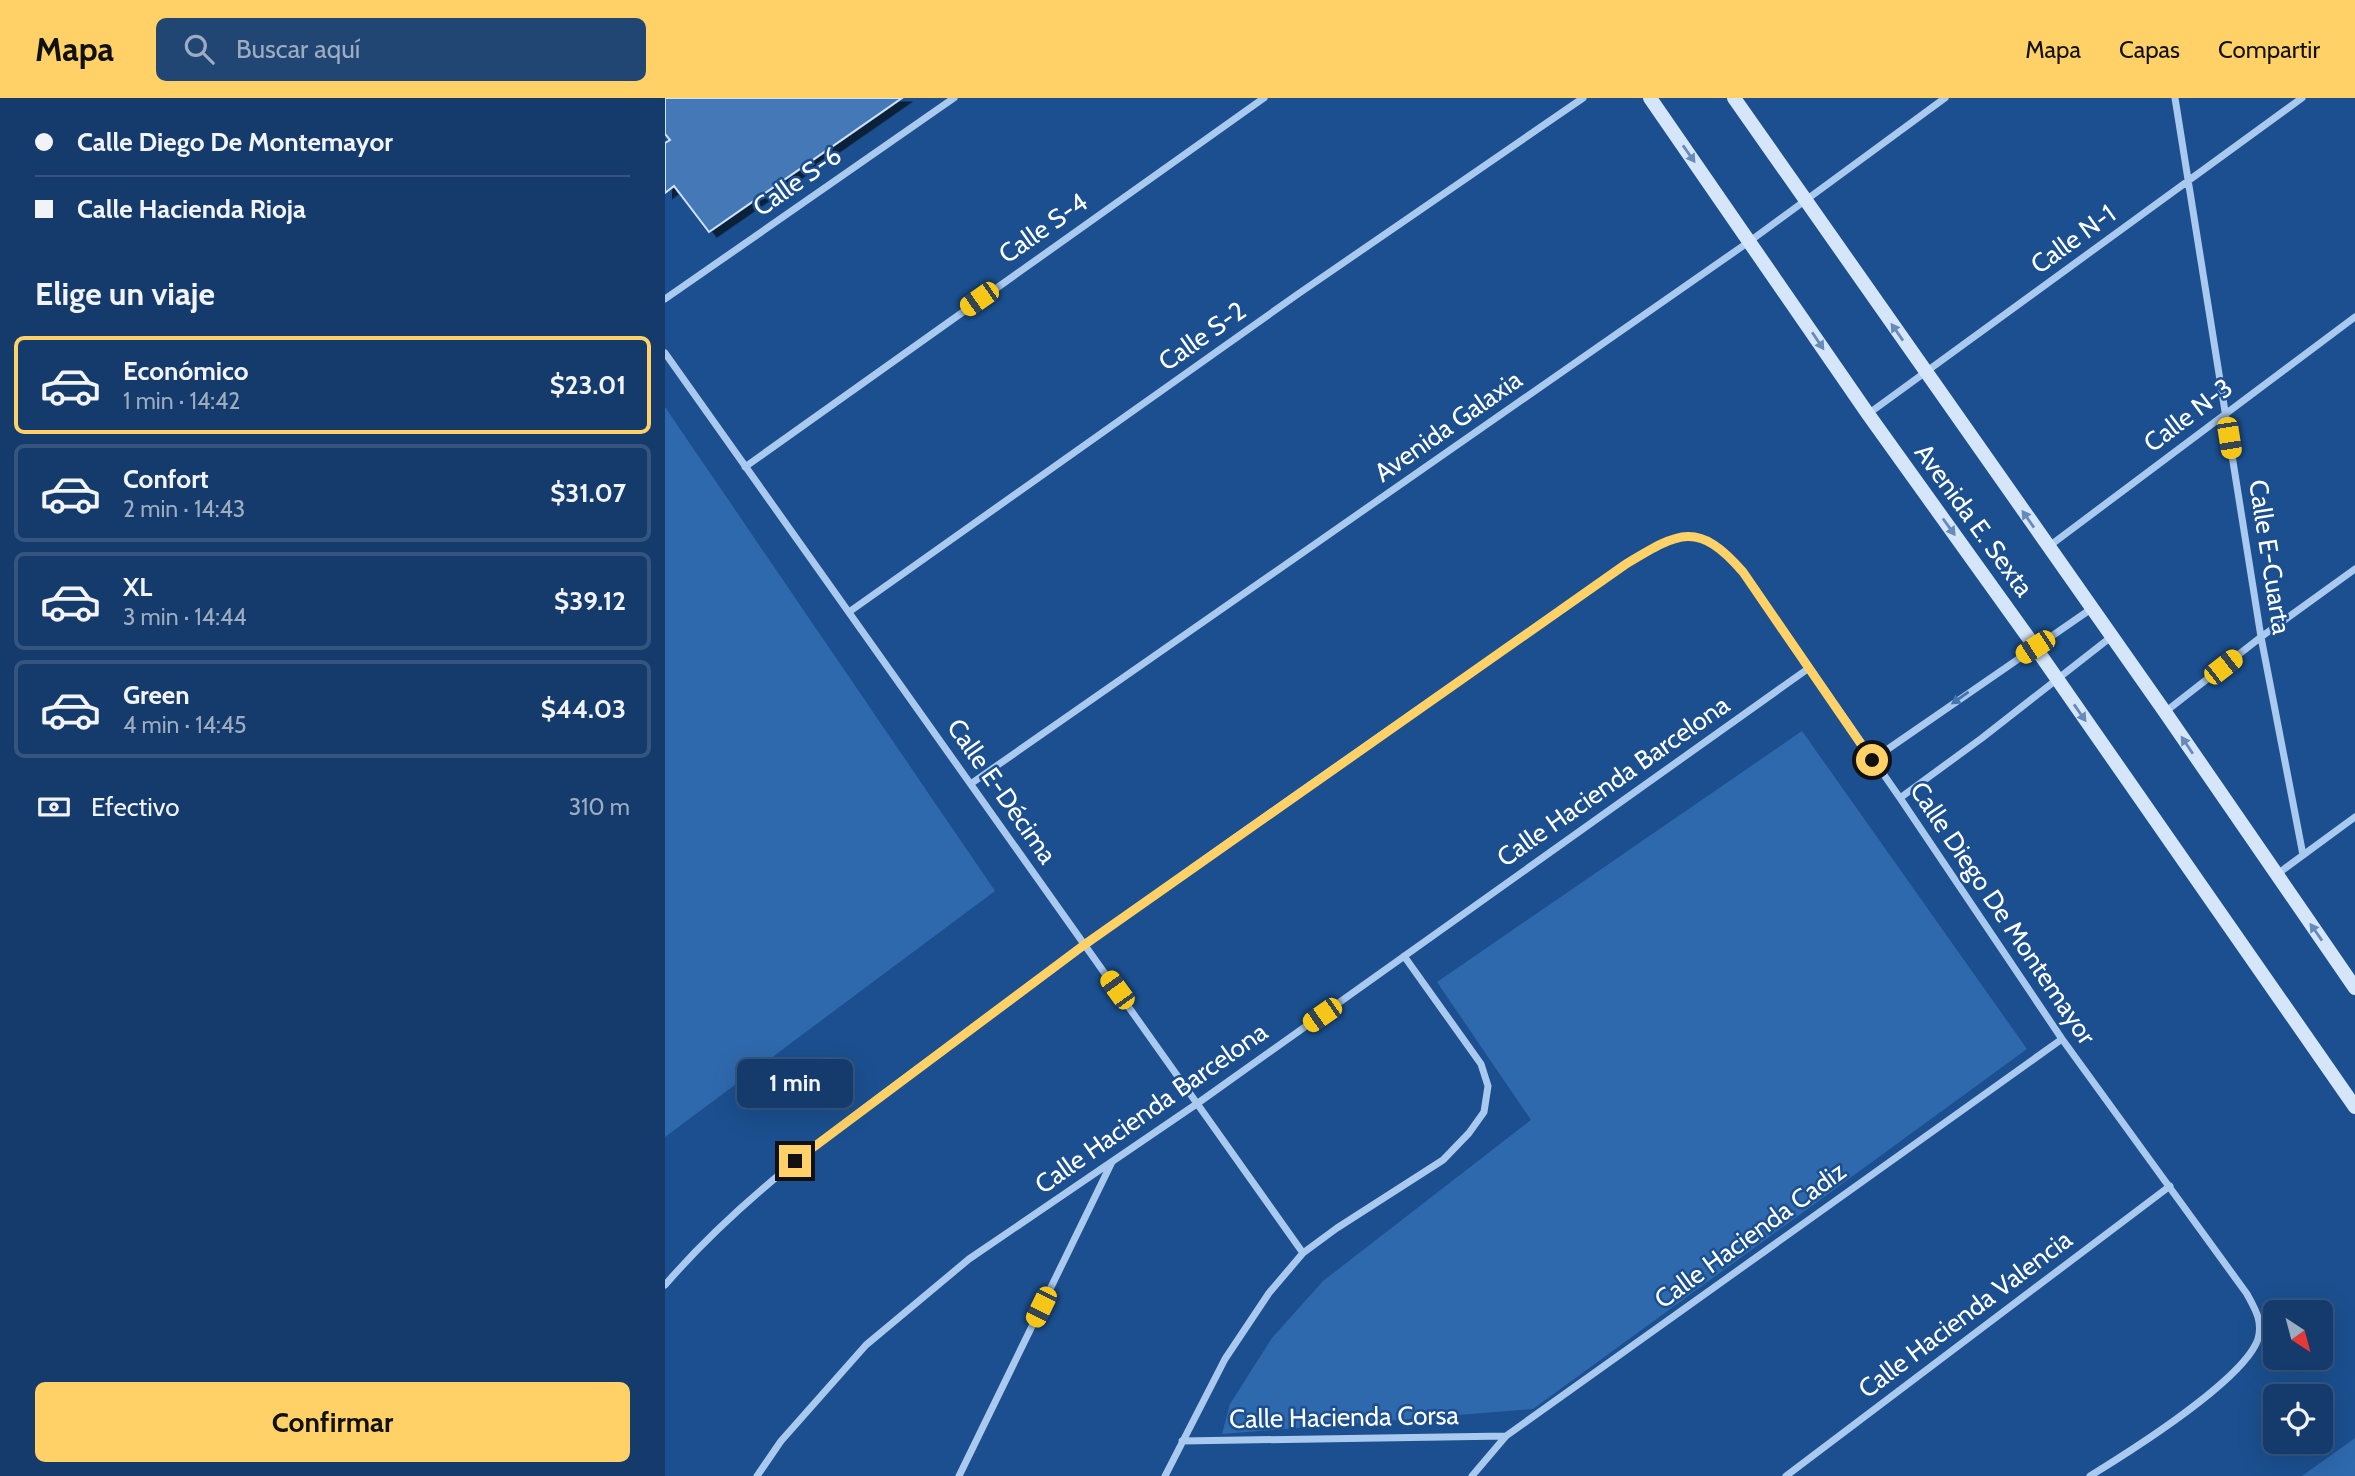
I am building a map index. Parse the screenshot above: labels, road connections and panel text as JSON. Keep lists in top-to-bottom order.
{
  "streets": {
    "street": [
      "Calle S-6",
      "Calle S-4",
      "Calle N-1",
      "Calle S-2",
      "Calle N-3",
      "Avenida Galaxia",
      "Avenida E. Sexta",
      "Calle E-Cuarta",
      "Calle Hacienda Barcelona",
      "Calle E-Décima",
      "Calle Diego De Montemayor",
      "Calle Hacienda Cadiz",
      "Calle Hacienda Valencia",
      "Calle Hacienda Corsa"
    ]
  },
  "crossings": [
    ["Calle S-4", "Calle E-Décima"],
    ["Calle N-1", "Avenida E. Sexta"],
    ["Calle N-1", "Calle E-Cuarta"],
    ["Calle S-2", "Calle E-Décima"],
    ["Calle N-3", "Avenida E. Sexta"],
    ["Calle N-3", "Calle E-Cuarta"],
    ["Avenida Galaxia", "Avenida E. Sexta"],
    ["Avenida Galaxia", "Calle E-Décima"],
    ["Calle Hacienda Barcelona", "Calle E-Décima"],
    ["Calle Hacienda Barcelona", "Calle Diego De Montemayor"],
    ["Calle E-Décima", "Calle Diego De Montemayor"],
    ["Calle Diego De Montemayor", "Calle Hacienda Cadiz"],
    ["Calle Diego De Montemayor", "Calle Hacienda Valencia"],
    ["Calle Hacienda Cadiz", "Calle Hacienda Corsa"]
  ],
  "north": "bottom right",
  "page": {
    "header": "Mapa",
    "search": "Buscar aquí",
    "nav": ["Mapa", "Capas", "Compartir"],
    "banner": ["Calle Diego De Montemayor", "Calle Hacienda Rioja"],
    "heading": "Elige un viaje",
    "list": [
      {
        "name": "Económico",
        "note": "1 min · 14:42",
        "value": "$23.01"
      },
      {
        "name": "Confort",
        "note": "2 min · 14:43",
        "value": "$31.07"
      },
      {
        "name": "XL",
        "note": "3 min · 14:44",
        "value": "$39.12"
      },
      {
        "name": "Green",
        "note": "4 min · 14:45",
        "value": "$44.03"
      }
    ],
    "pay": ["Efectivo", "310 m"],
    "bubble": "1 min",
    "buttons": "Confirmar"
  }
}
